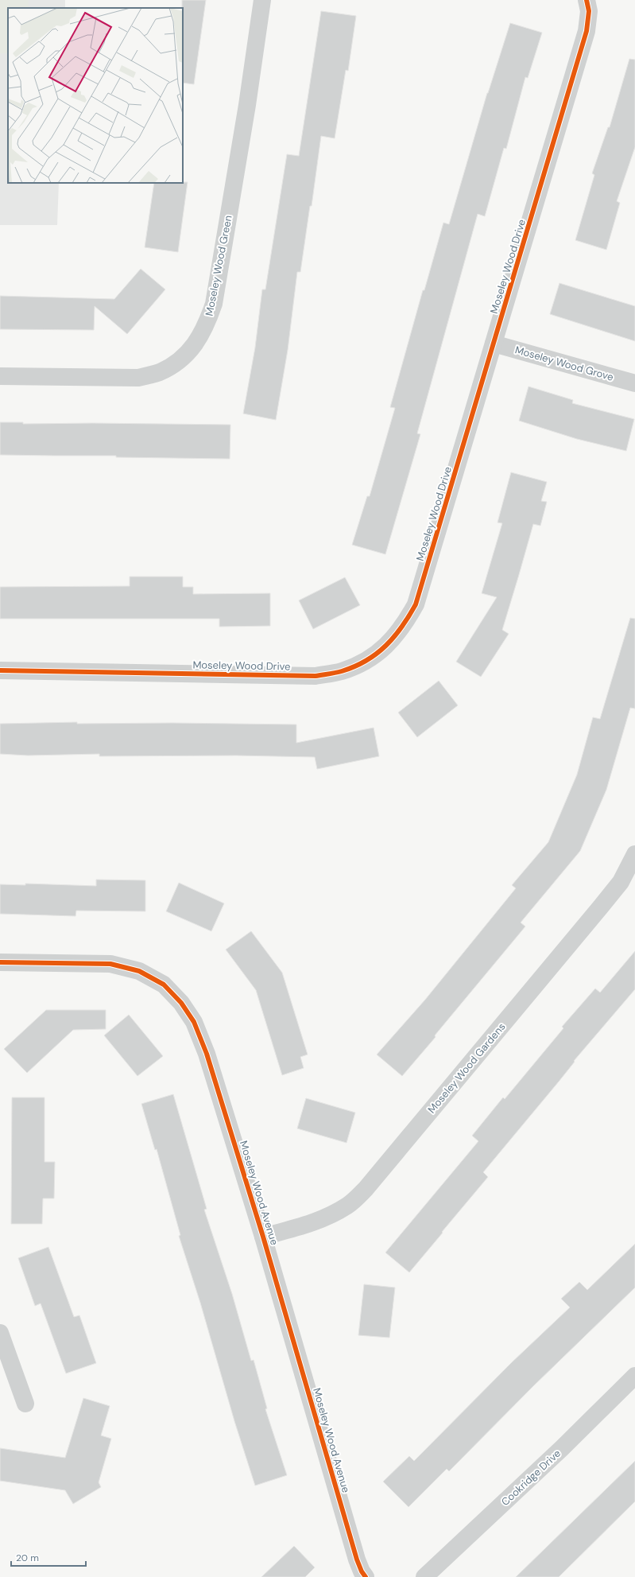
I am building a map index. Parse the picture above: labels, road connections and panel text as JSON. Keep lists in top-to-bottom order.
{
  "streets": {
    "street": [
      "Moseley Wood Green",
      "Moseley Wood Drive",
      "Moseley Wood Grove",
      "Moseley Wood Gardens",
      "Moseley Wood Avenue",
      "Cookridge Drive"
    ]
  },
  "crossings": [
    ["Moseley Wood Drive", "Moseley Wood Grove"],
    ["Moseley Wood Gardens", "Moseley Wood Avenue"]
  ],
  "scale_bar": "20 m"
}
